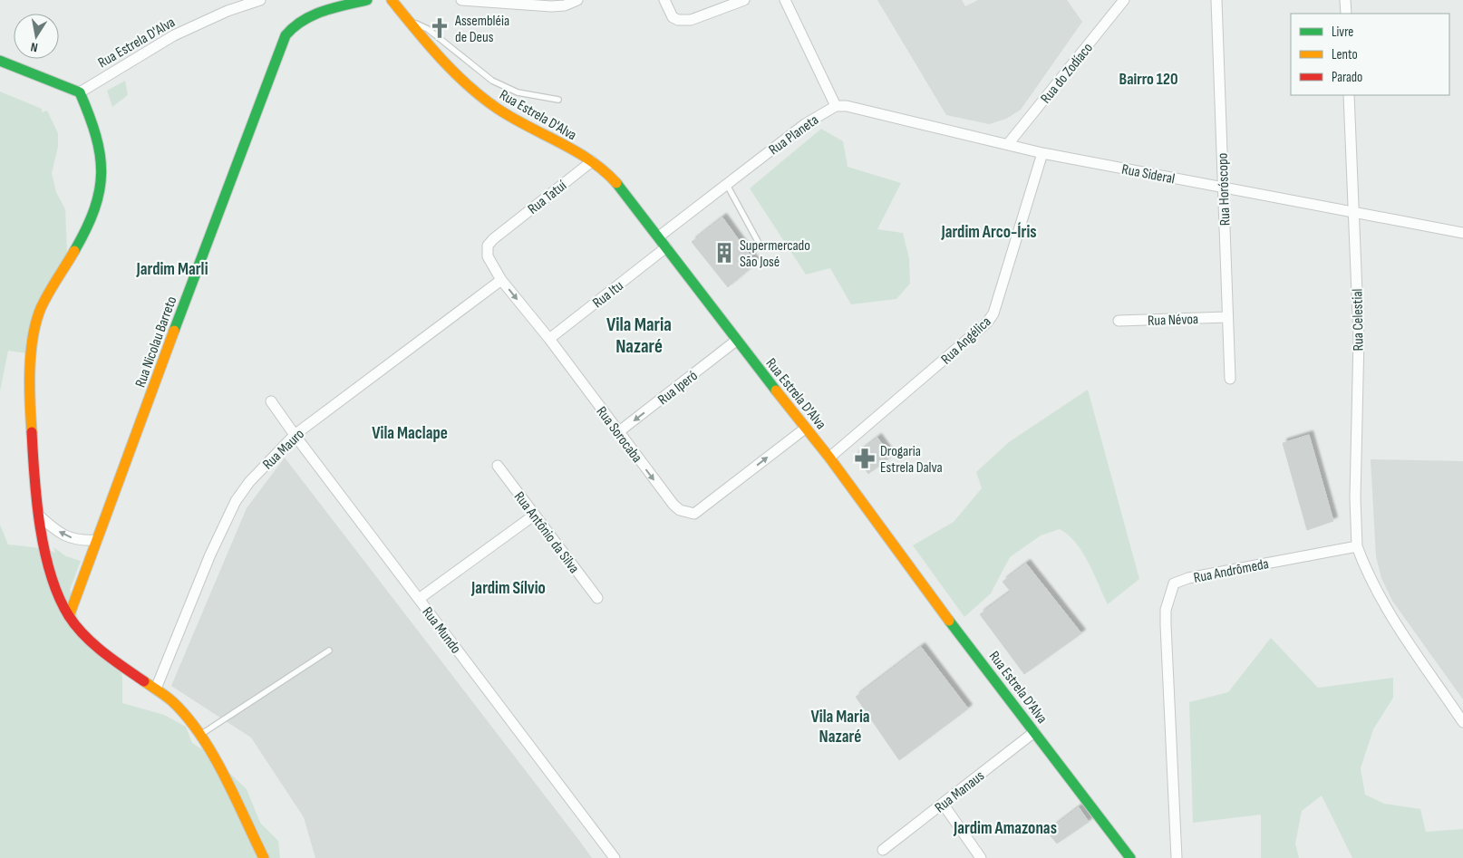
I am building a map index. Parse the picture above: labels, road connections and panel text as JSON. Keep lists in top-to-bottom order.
{
  "streets": {
    "street": [
      "Rua Estrela D'Alva",
      "Rua do Zodíaco",
      "Rua Planeta",
      "Rua Sideral",
      "Rua Horóscopo",
      "Rua Tatuí",
      "Rua Itu",
      "Rua Névoa",
      "Rua Celestial",
      "Rua Angélica",
      "Rua Nicolau Barreto",
      "Rua Iperó",
      "Rua Sorocaba",
      "Rua Mauro",
      "Rua Antônio da Silva",
      "Rua Andrômeda",
      "Rua Mundo",
      "Rua Manaus"
    ]
  },
  "crossings": [
    ["Rua Estrela D'Alva", "Rua Planeta"],
    ["Rua Estrela D'Alva", "Rua Tatuí"],
    ["Rua Estrela D'Alva", "Rua Itu"],
    ["Rua Estrela D'Alva", "Rua Angélica"],
    ["Rua Estrela D'Alva", "Rua Iperó"],
    ["Rua Estrela D'Alva", "Rua Sorocaba"],
    ["Rua Estrela D'Alva", "Rua Manaus"],
    ["Rua do Zodíaco", "Rua Sideral"],
    ["Rua Planeta", "Rua Sideral"],
    ["Rua Sideral", "Rua Horóscopo"],
    ["Rua Sideral", "Rua Celestial"],
    ["Rua Sideral", "Rua Angélica"],
    ["Rua Horóscopo", "Rua Névoa"],
    ["Rua Tatuí", "Rua Sorocaba"],
    ["Rua Itu", "Rua Sorocaba"],
    ["Rua Celestial", "Rua Andrômeda"],
    ["Rua Iperó", "Rua Sorocaba"],
    ["Rua Sorocaba", "Rua Mauro"],
    ["Rua Mauro", "Rua Mundo"]
  ],
  "one_way": ["Rua Iperó"],
  "districts": [
    "Bairro 120",
    "Jardim Arco-Íris",
    "Jardim Marli",
    "Vila Maria Nazaré",
    "Vila Maclape",
    "Jardim Sílvio",
    "Vila Maria Nazaré",
    "Jardim Amazonas"
  ],
  "places": {
    "church": ["Assembléia de Deus"],
    "building": ["Supermercado São José"],
    "pharmacy": ["Drogaria Estrela Dalva"]
  },
  "legend": ["Livre", "Lento", "Parado"],
  "north": "bottom"
}
